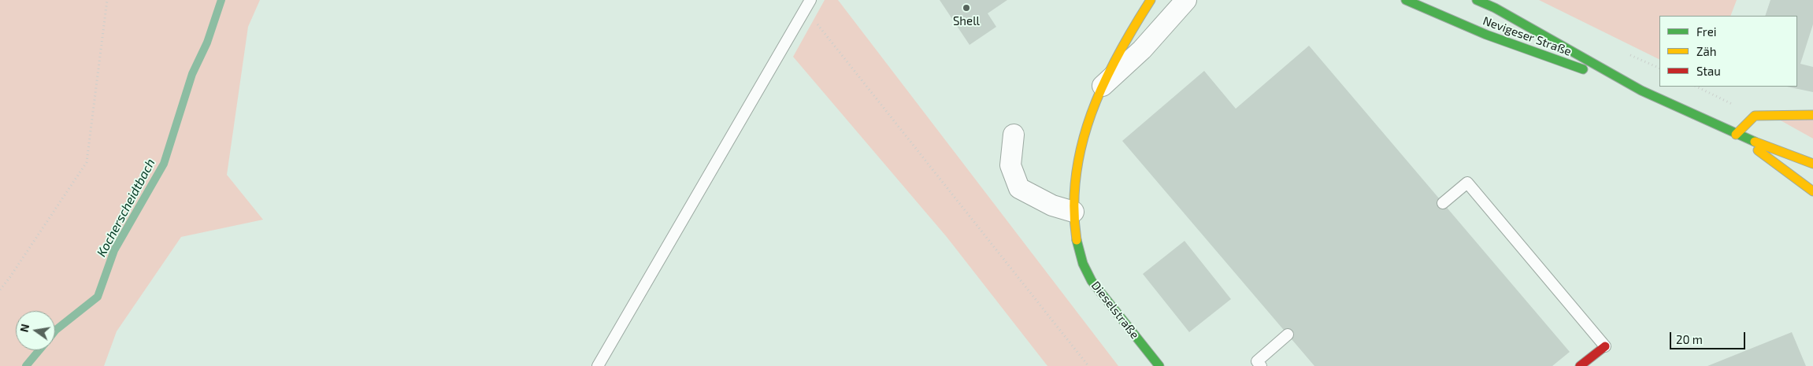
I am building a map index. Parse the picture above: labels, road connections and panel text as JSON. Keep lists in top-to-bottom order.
{
  "streets": {
    "main road": ["Nevigeser Straße", "Dieselstraße"]
  },
  "water": ["Kocherscheidtbach"],
  "places": ["Shell"],
  "legend": ["Frei", "Zäh", "Stau"],
  "scale_bar": "20 m",
  "north": "left"
}
